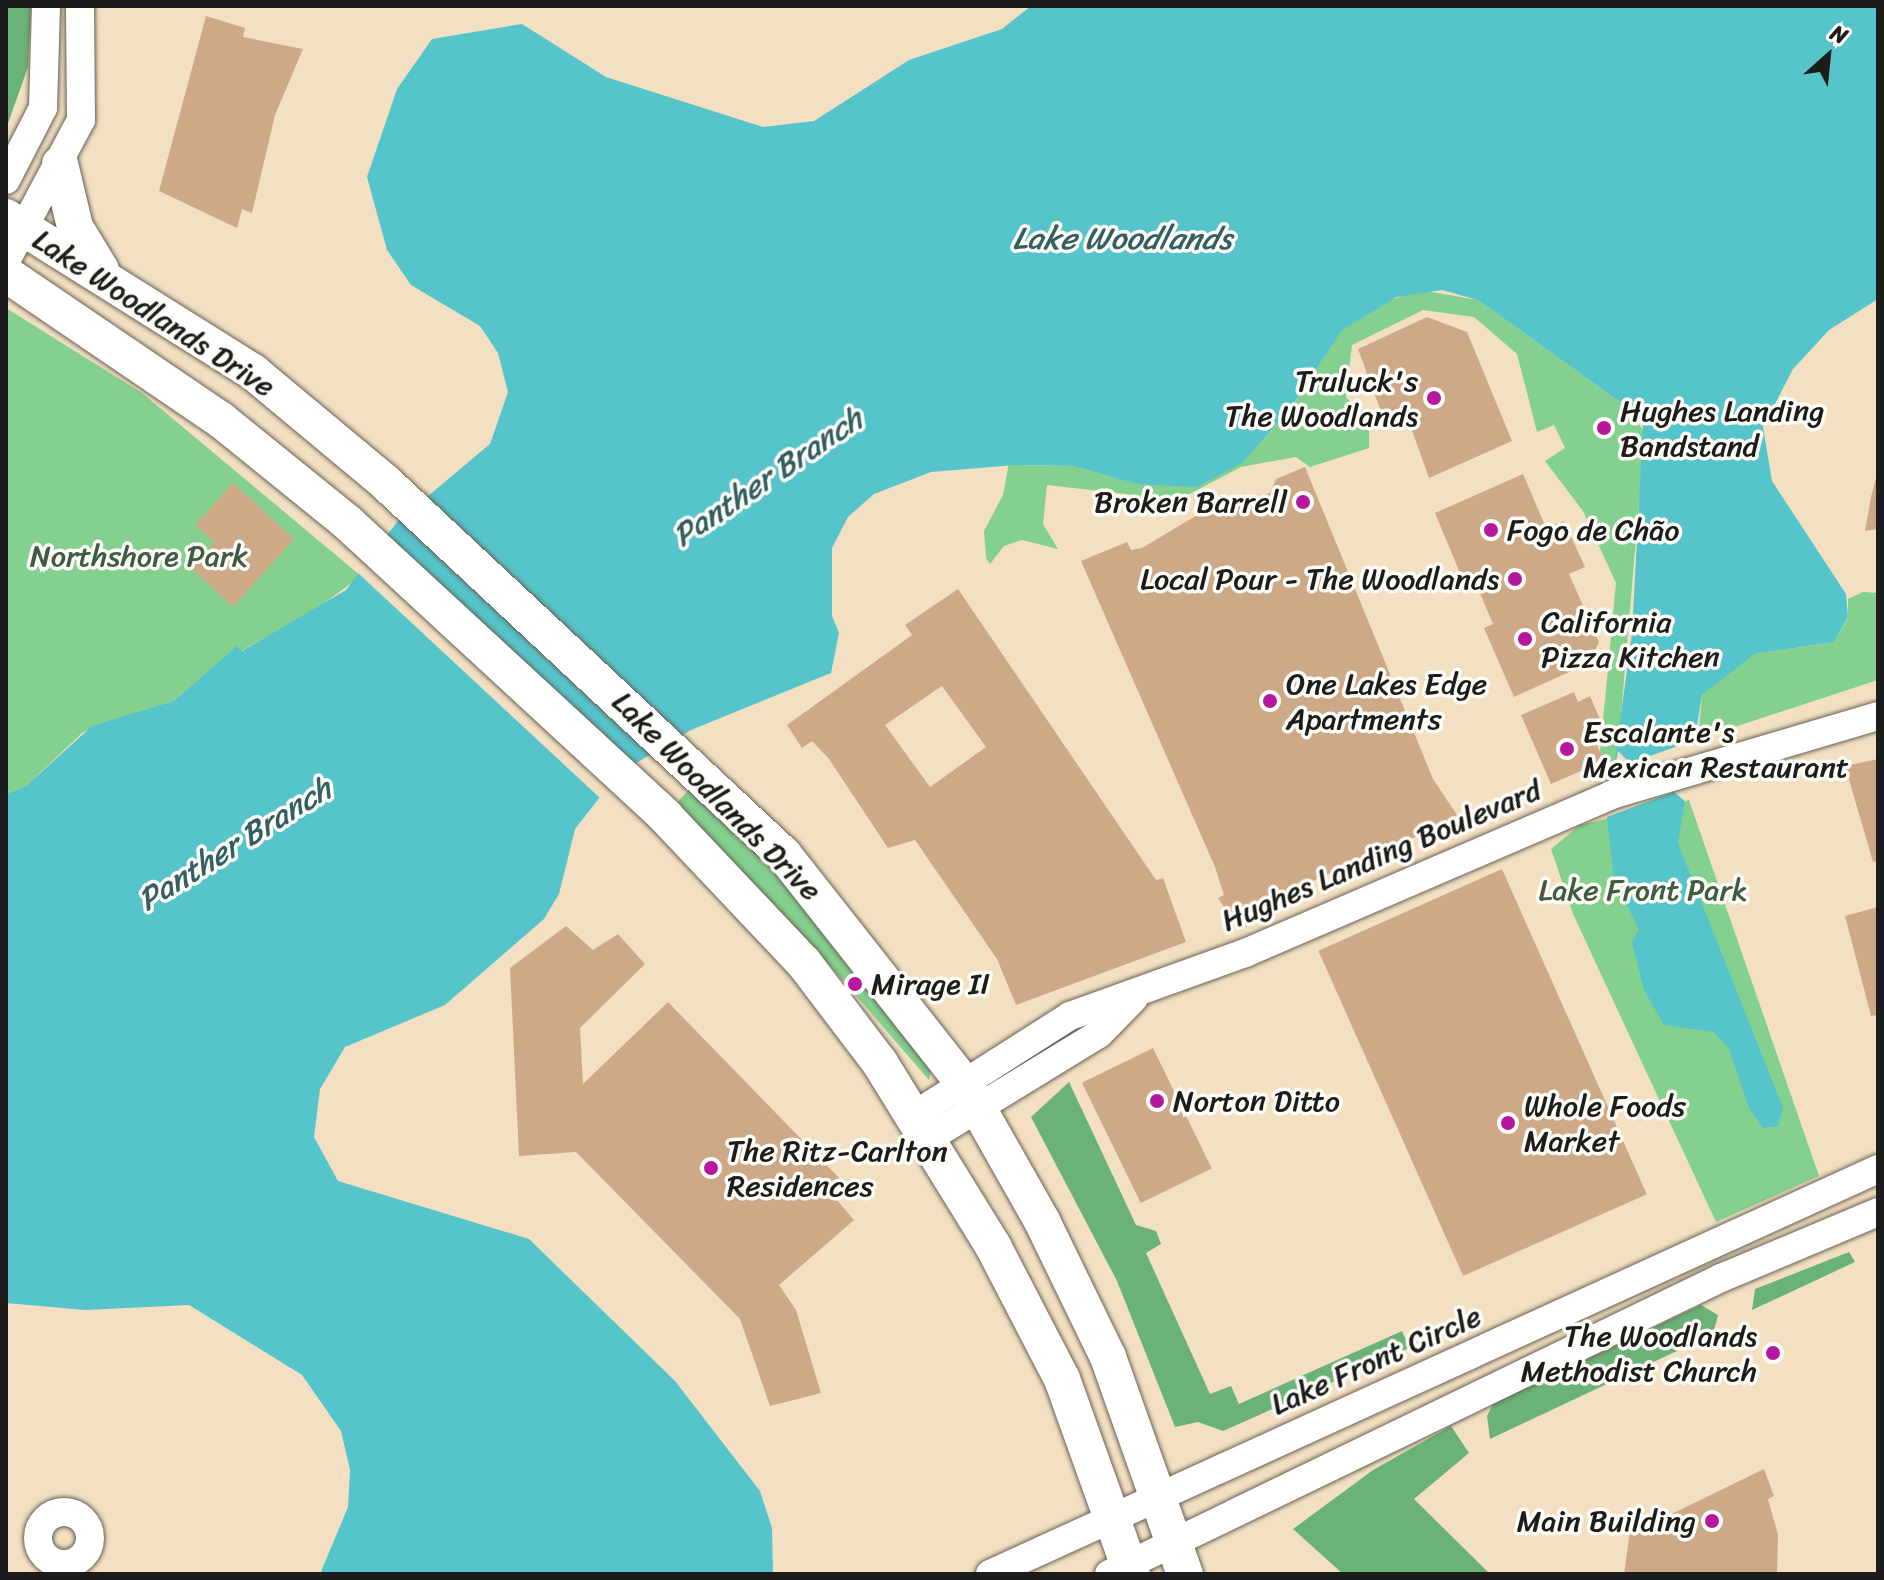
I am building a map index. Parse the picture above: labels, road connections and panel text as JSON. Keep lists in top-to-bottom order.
{
  "streets": {
    "main road": ["Lake Woodlands Drive"],
    "street": ["Hughes Landing Boulevard", "Lake Front Circle"]
  },
  "crossings": [
    ["Lake Woodlands Drive", "Hughes Landing Boulevard"],
    ["Lake Woodlands Drive", "Lake Front Circle"]
  ],
  "water": ["Lake Woodlands", "Panther Branch"],
  "parks": ["Northshore Park", "Lake Front Park"],
  "places": [
    "Truluck's The Woodlands",
    "Hughes Landing Bandstand",
    "Broken Barrell",
    "Fogo de Chão",
    "Local Pour - The Woodlands",
    "California Pizza Kitchen",
    "One Lakes Edge Apartments",
    "Escalante's Mexican Restaurant",
    "Mirage II",
    "Norton Ditto",
    "Whole Foods Market",
    "The Ritz-Carlton Residences",
    "The Woodlands Methodist Church",
    "Main Building"
  ],
  "north": "top right"
}
